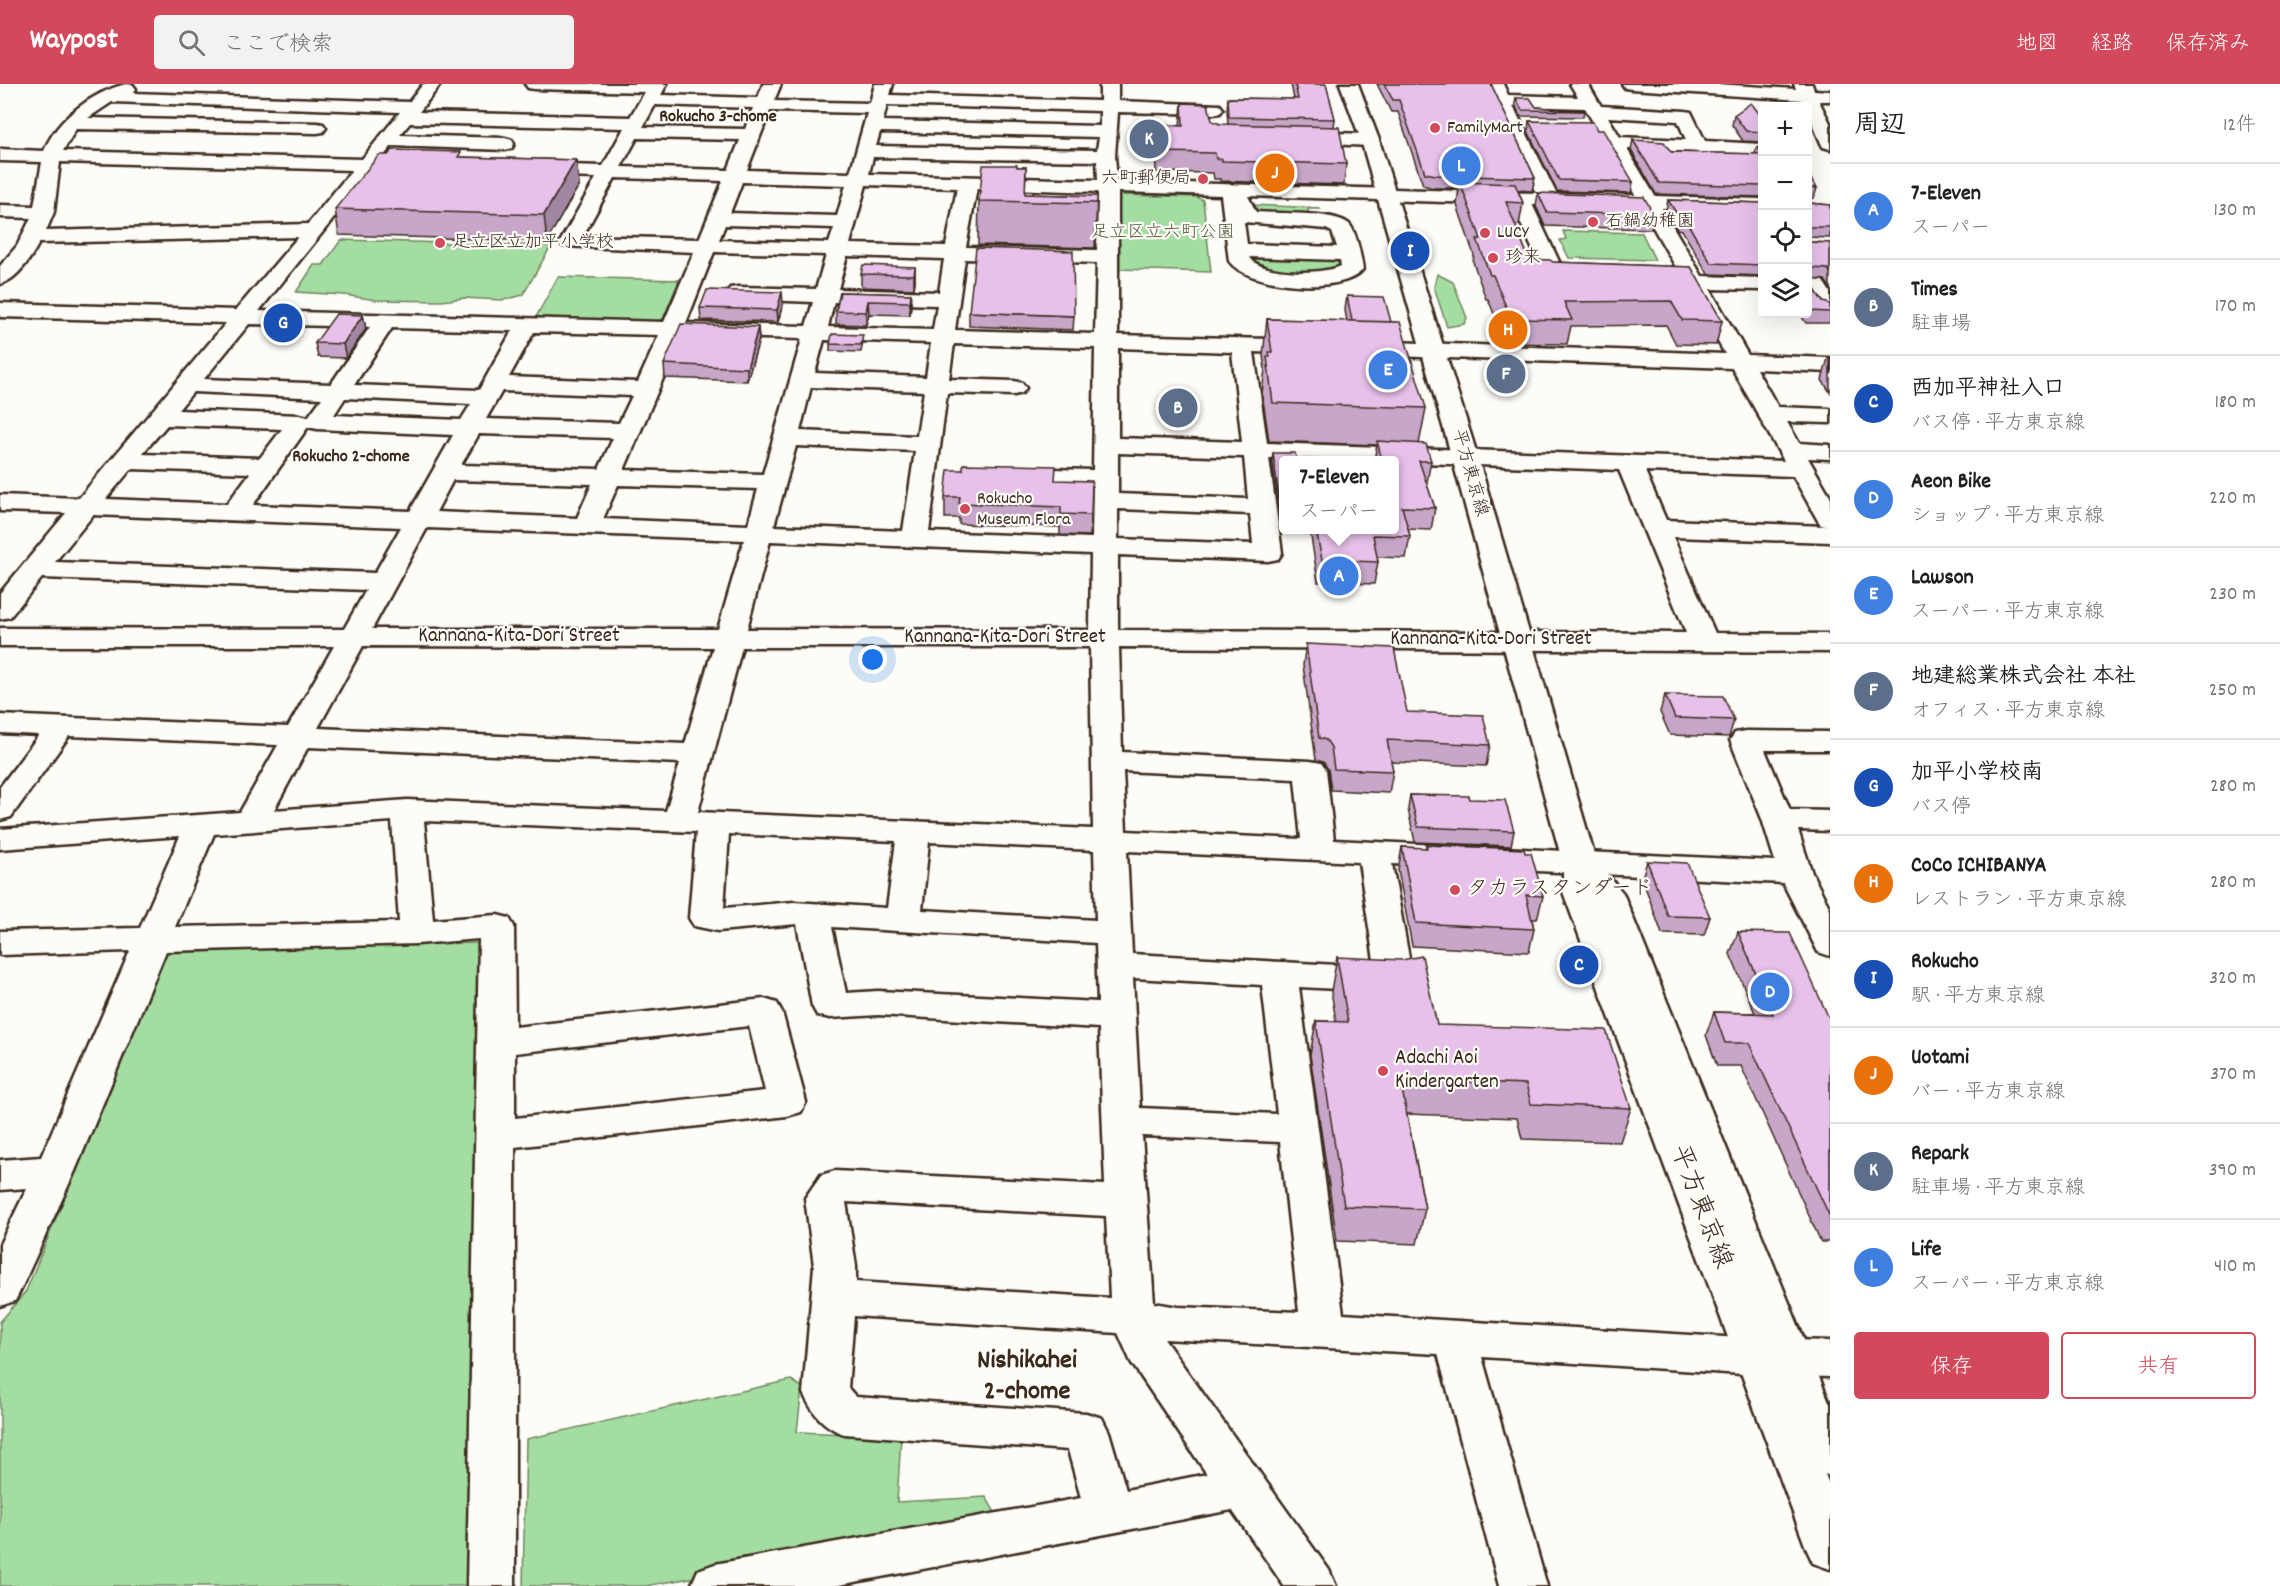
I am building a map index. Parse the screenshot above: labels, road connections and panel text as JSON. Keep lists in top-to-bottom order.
{
  "streets": {
    "street": ["平方東京線", "Kannana-Kita-Dori Street"]
  },
  "crossings": [
    ["平方東京線", "Kannana-Kita-Dori Street"]
  ],
  "districts": ["Rokucho 3-chome", "Rokucho 2-chome", "Nishikahei 2-chome"],
  "parks": ["足立区立六町公園"],
  "places": [
    "FamilyMart",
    "六町郵便局",
    "石鍋幼稚園",
    "LUCY",
    "足立区立加平小学校",
    "珍来",
    "Rokucho Museum Flora",
    "タカラスタンダード",
    "Adachi Aoi Kindergarten"
  ],
  "page": {
    "header": "Waypost",
    "search": "ここで検索",
    "nav": ["地図", "経路", "保存済み"],
    "heading": ["周辺", "12件"],
    "map_buttons": ["+", "−"],
    "pins": [
      "K",
      "L",
      "J",
      "I",
      "G",
      "H",
      "E",
      "F",
      "B",
      "A",
      "C",
      "D"
    ],
    "list": [
      {
        "mark": "A",
        "name": "7-Eleven",
        "note": "スーパー",
        "value": "130 m"
      },
      {
        "mark": "B",
        "name": "Times",
        "note": "駐車場",
        "value": "170 m"
      },
      {
        "mark": "C",
        "name": "西加平神社入口",
        "note": "バス停 · 平方東京線",
        "value": "180 m"
      },
      {
        "mark": "D",
        "name": "Aeon Bike",
        "note": "ショップ · 平方東京線",
        "value": "220 m"
      },
      {
        "mark": "E",
        "name": "Lawson",
        "note": "スーパー · 平方東京線",
        "value": "230 m"
      },
      {
        "mark": "F",
        "name": "地建総業株式会社 本社",
        "note": "オフィス · 平方東京線",
        "value": "250 m"
      },
      {
        "mark": "G",
        "name": "加平小学校南",
        "note": "バス停",
        "value": "280 m"
      },
      {
        "mark": "H",
        "name": "CoCo ICHIBANYA",
        "note": "レストラン · 平方東京線",
        "value": "280 m"
      },
      {
        "mark": "I",
        "name": "Rokucho",
        "note": "駅 · 平方東京線",
        "value": "320 m"
      },
      {
        "mark": "J",
        "name": "Uotami",
        "note": "バー · 平方東京線",
        "value": "370 m"
      },
      {
        "mark": "K",
        "name": "Repark",
        "note": "駐車場 · 平方東京線",
        "value": "390 m"
      },
      {
        "mark": "L",
        "name": "Life",
        "note": "スーパー · 平方東京線",
        "value": "410 m"
      }
    ],
    "popup": ["7-Eleven", "スーパー"],
    "buttons": ["保存", "共有"]
  }
}
